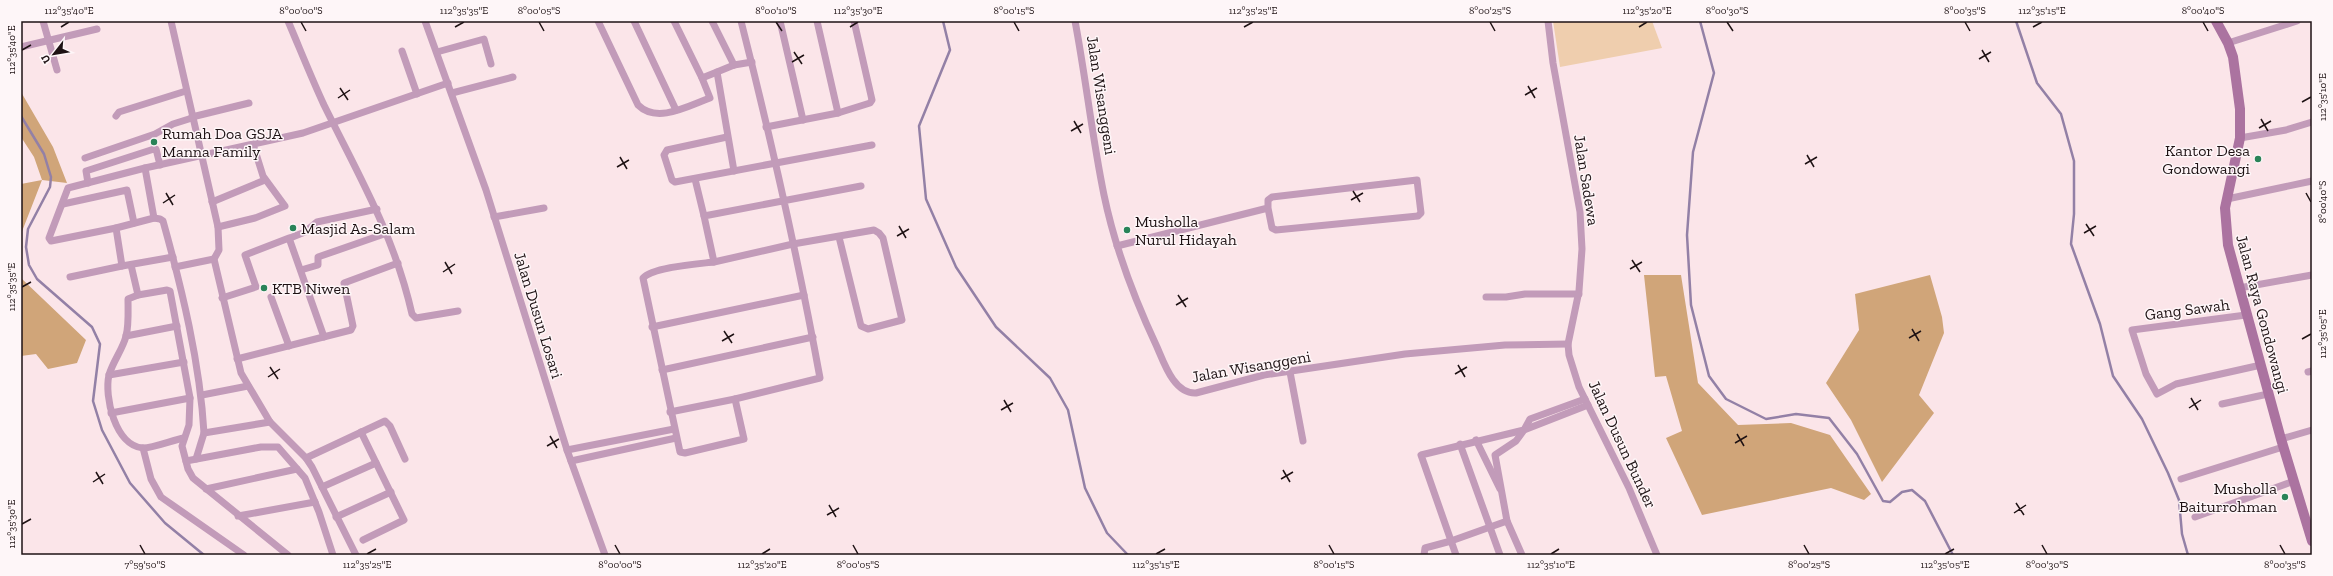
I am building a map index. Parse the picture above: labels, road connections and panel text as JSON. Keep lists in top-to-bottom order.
{
  "streets": {
    "street": [
      "Jalan Wisanggeni",
      "Jalan Sadewa",
      "Gang Sawah",
      "Jalan Raya Gondowangi",
      "Jalan Dusun Losari",
      "Jalan Dusun Bunder"
    ]
  },
  "crossings": [
    ["Jalan Wisanggeni", "Jalan Sadewa"],
    ["Jalan Wisanggeni", "Jalan Dusun Bunder"],
    ["Jalan Sadewa", "Jalan Dusun Bunder"],
    ["Gang Sawah", "Jalan Raya Gondowangi"]
  ],
  "places": [
    "Rumah Doa GSJA Manna Family",
    "Kantor Desa Gondowangi",
    "Masjid As-Salam",
    "Musholla Nurul Hidayah",
    "KTB Niwen",
    "Musholla Baiturrohman"
  ],
  "north": "bottom left",
  "coordinates": [
    "112°35'40\"E",
    "8°00'00\"S",
    "112°35'35\"E",
    "8°00'05\"S",
    "8°00'10\"S",
    "112°35'30\"E",
    "8°00'15\"S",
    "112°35'25\"E",
    "8°00'25\"S",
    "112°35'20\"E",
    "8°00'30\"S",
    "8°00'35\"S",
    "112°35'15\"E",
    "8°00'40\"S",
    "112°35'10\"E",
    "112°35'05\"E",
    "7°59'50\"S"
  ]
}
